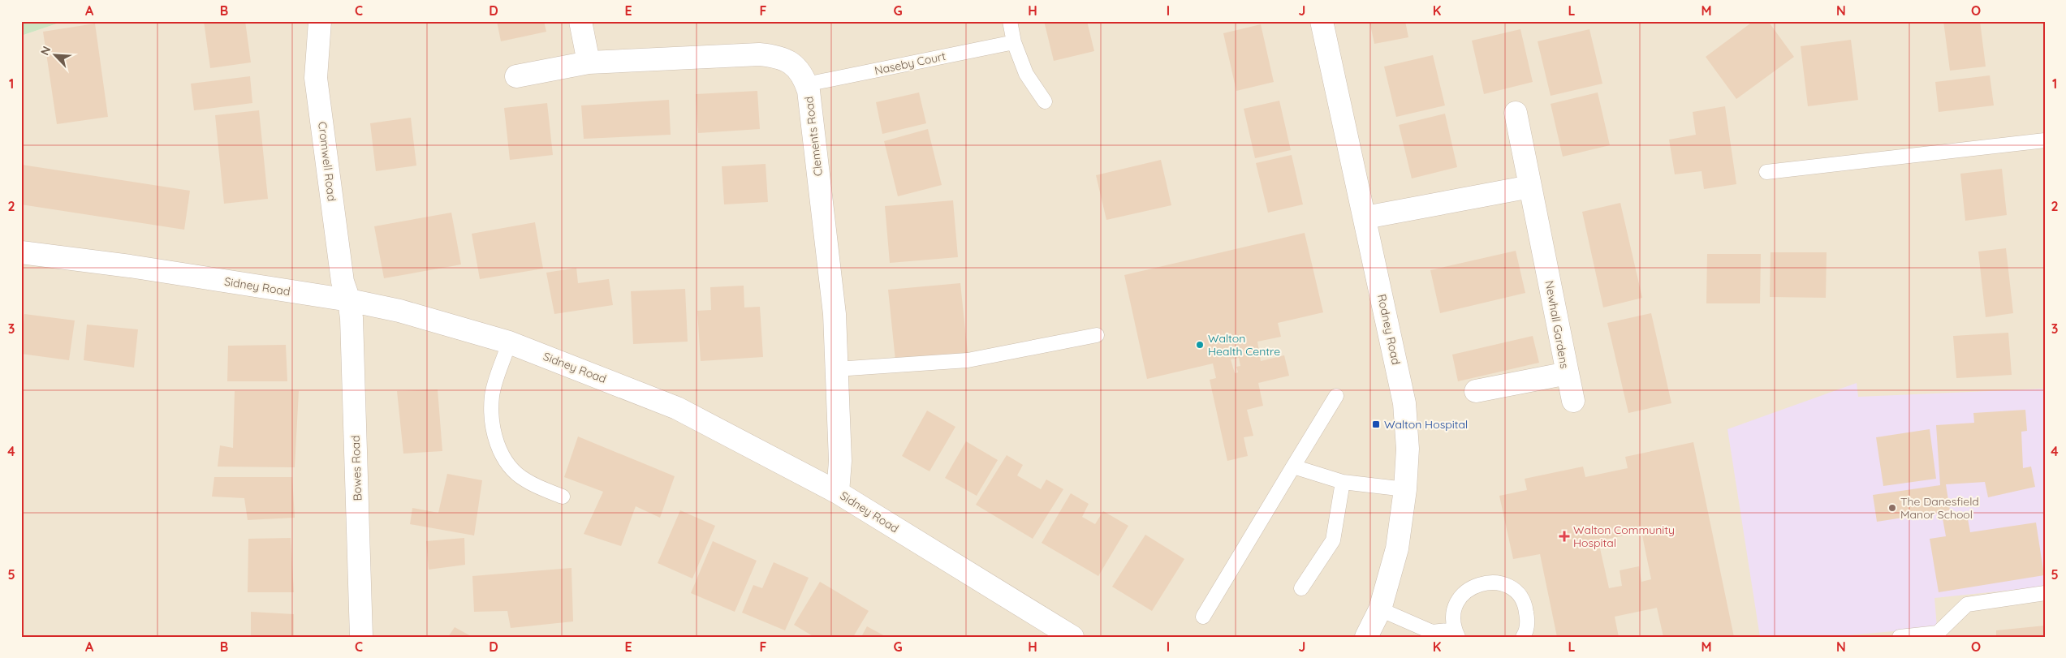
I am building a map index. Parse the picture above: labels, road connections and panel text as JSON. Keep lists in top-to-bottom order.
{
  "streets": {
    "street": [
      "Clements Road",
      "Cromwell Road",
      "Sidney Road",
      "Newhall Gardens",
      "Rodney Road",
      "Bowes Road"
    ],
    "lane": ["Naseby Court"]
  },
  "crossings": [
    ["Naseby Court", "Clements Road"],
    ["Clements Road", "Sidney Road"],
    ["Cromwell Road", "Sidney Road"],
    ["Cromwell Road", "Bowes Road"],
    ["Sidney Road", "Bowes Road"]
  ],
  "places": {
    "other": ["Walton Health Centre", "The Danesfield Manor School"],
    "transit": ["Walton Hospital"],
    "health": ["Walton Community Hospital"]
  },
  "north": "top left",
  "grid": {
    "columns": [
      "A",
      "B",
      "C",
      "D",
      "E",
      "F",
      "G",
      "H",
      "I",
      "J",
      "K",
      "L",
      "M",
      "N",
      "O"
    ],
    "rows": [
      "1",
      "2",
      "3",
      "4",
      "5"
    ]
  }
}
